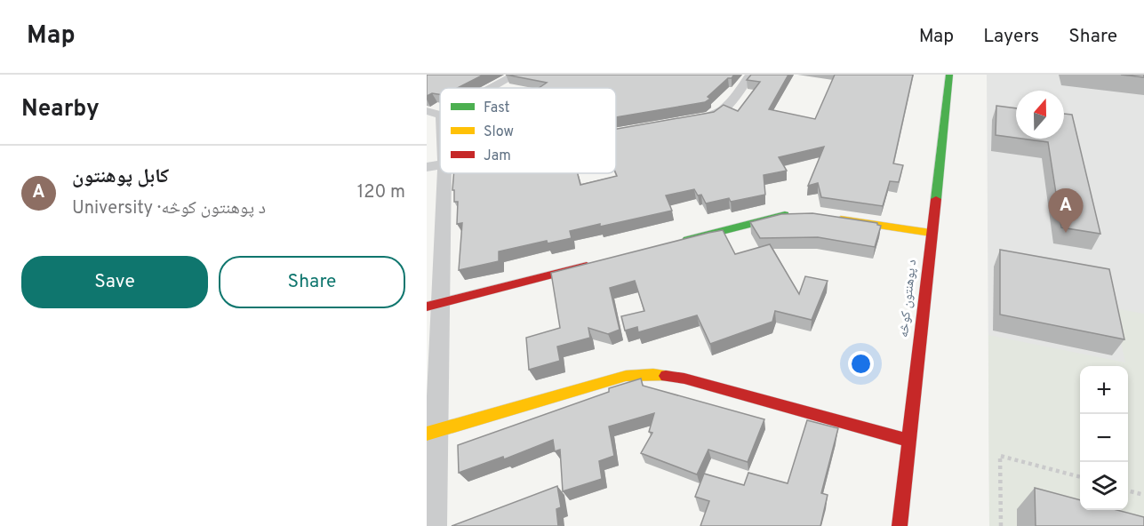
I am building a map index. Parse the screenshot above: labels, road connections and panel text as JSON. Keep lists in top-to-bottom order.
{
  "streets": {
    "street": ["د پوهنتون کوڅه"]
  },
  "legend": ["Fast", "Slow", "Jam"],
  "north": "top",
  "page": {
    "header": "Map",
    "nav": ["Map", "Layers", "Share"],
    "heading": "Nearby",
    "list": [
      {
        "mark": "A",
        "name": "کابل پوهنتون",
        "note": "University · د پوهنتون کوڅه",
        "value": "120 m"
      }
    ],
    "pins": "A",
    "buttons": ["Save", "Share"],
    "map_buttons": ["+", "−"]
  }
}
